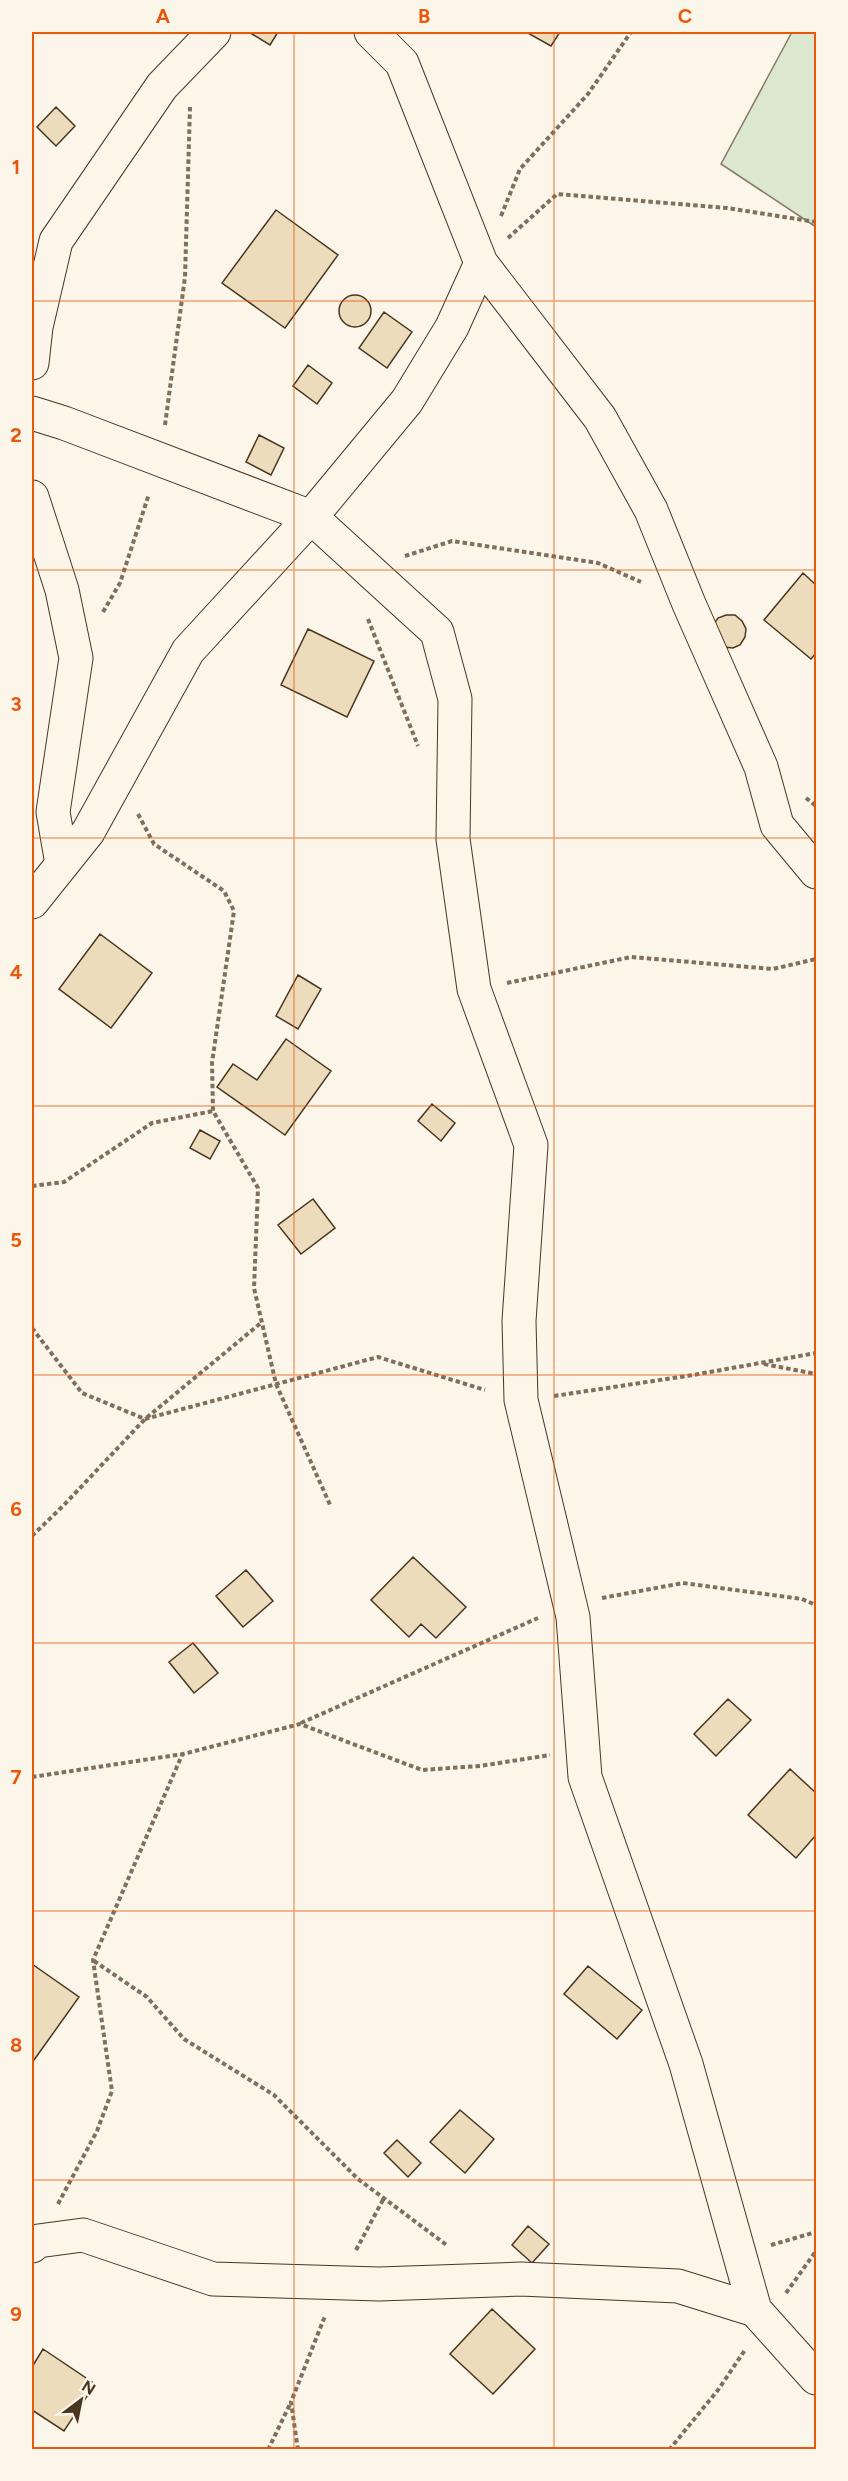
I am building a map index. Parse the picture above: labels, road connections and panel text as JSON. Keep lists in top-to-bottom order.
{
  "north": "top right",
  "grid": {
    "columns": ["A", "B", "C"],
    "rows": [
      "1",
      "2",
      "3",
      "4",
      "5",
      "6",
      "7",
      "8",
      "9"
    ]
  }
}
